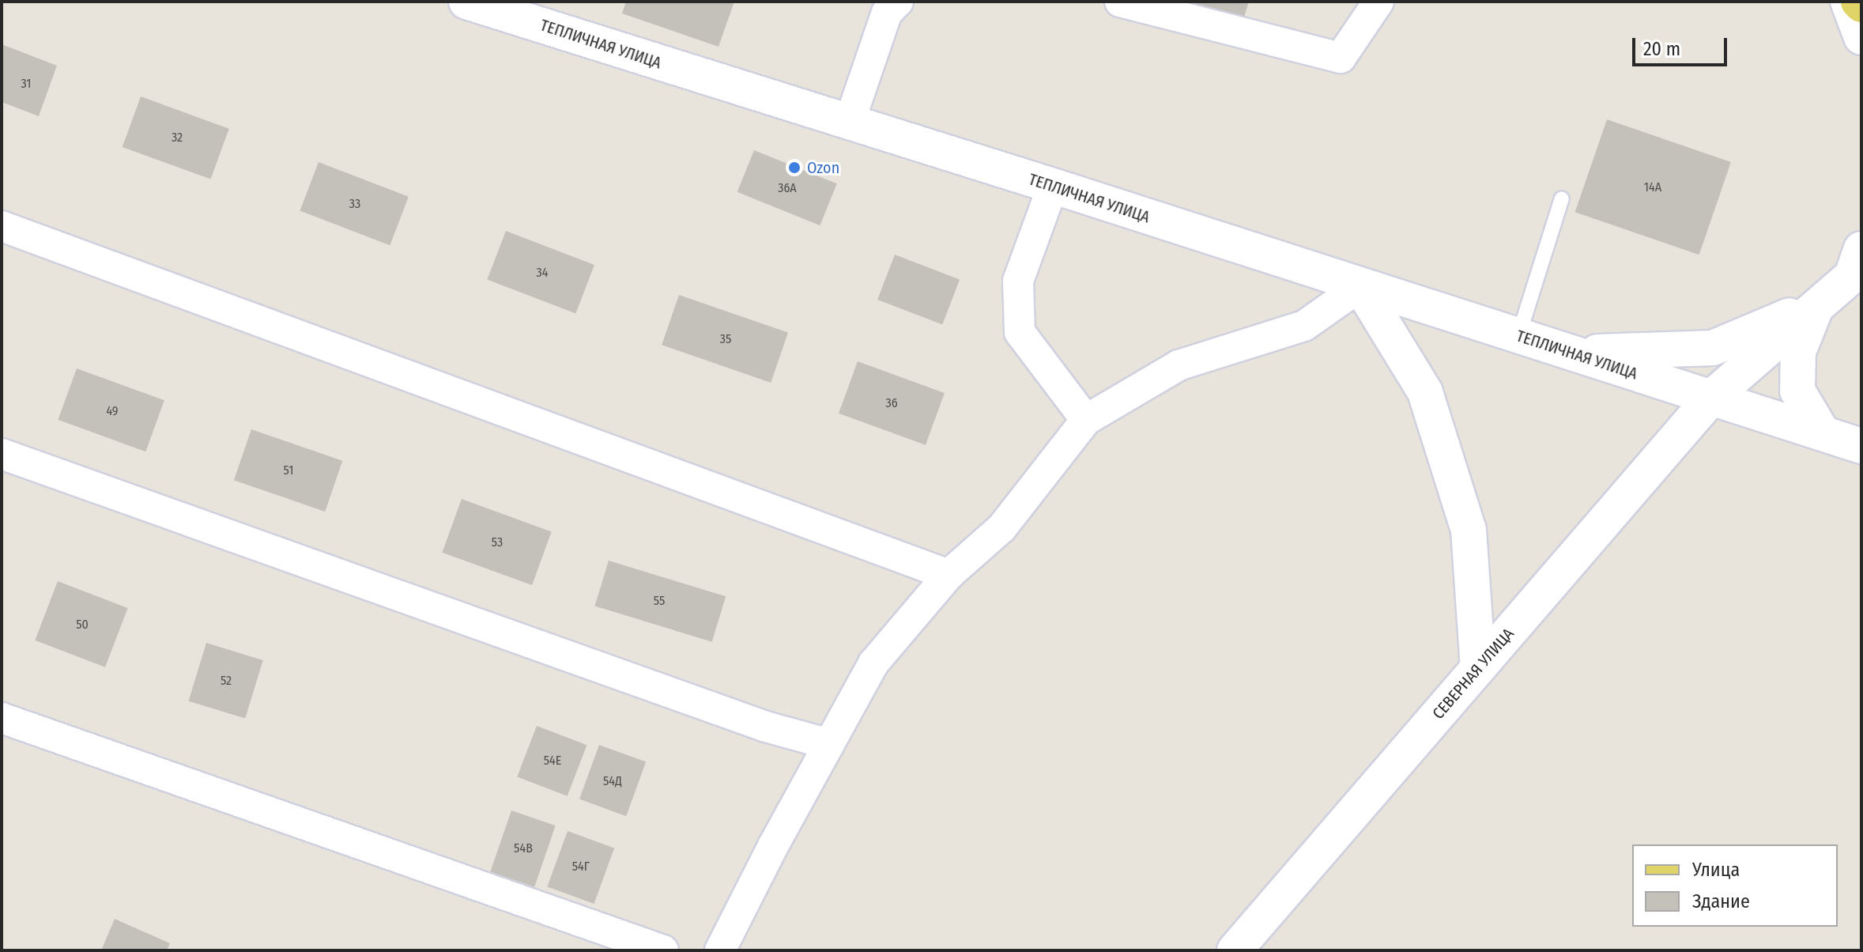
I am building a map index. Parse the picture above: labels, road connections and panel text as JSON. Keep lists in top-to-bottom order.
{
  "streets": {
    "main road": ["ТЕПЛИЧНАЯ УЛИЦА", "СЕВЕРНАЯ УЛИЦА"]
  },
  "crossings": [
    ["ТЕПЛИЧНАЯ УЛИЦА", "СЕВЕРНАЯ УЛИЦА"]
  ],
  "places": ["Ozon"],
  "house_numbers": [
    "31",
    "32",
    "14А",
    "36А",
    "33",
    "34",
    "35",
    "36",
    "49",
    "51",
    "53",
    "55",
    "50",
    "52",
    "54Е",
    "54Д",
    "54В",
    "54Г"
  ],
  "legend": ["Улица", "Здание"],
  "scale_bar": "20 m"
}
